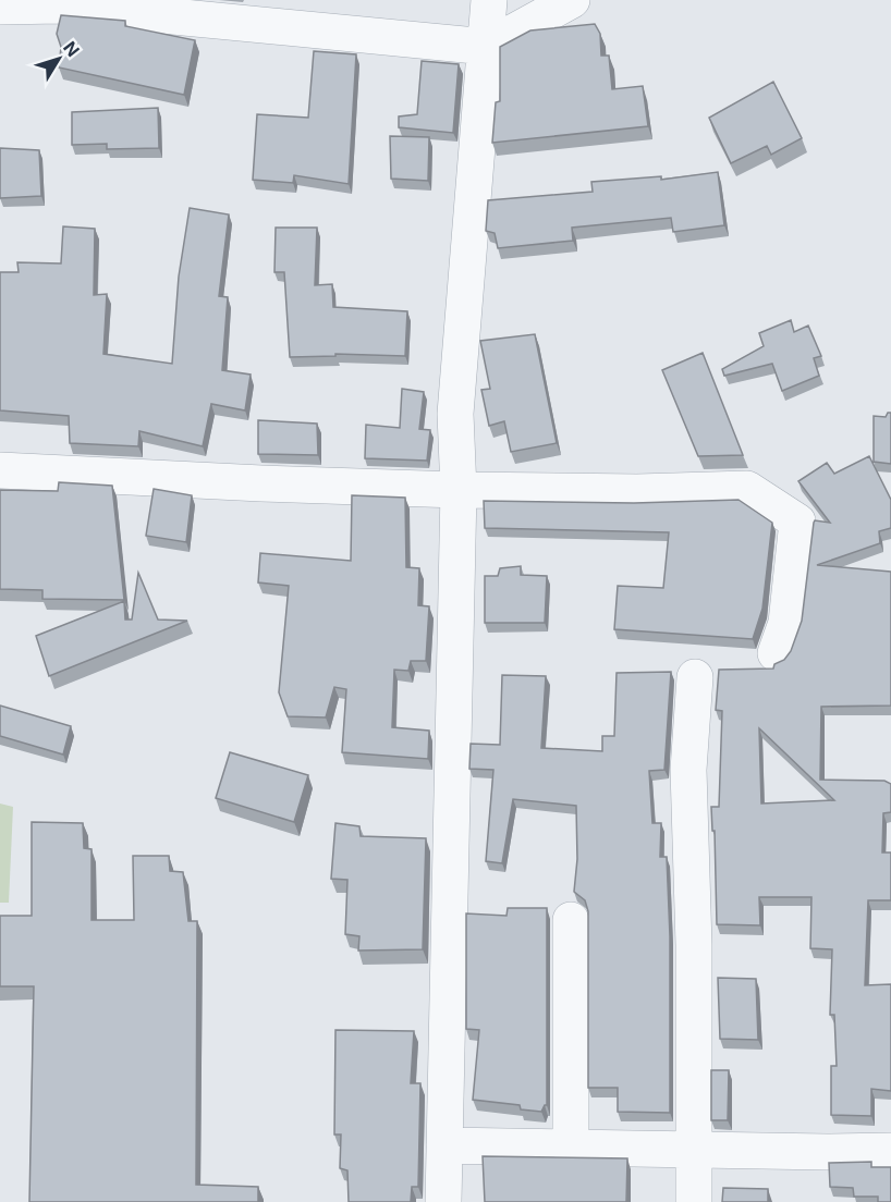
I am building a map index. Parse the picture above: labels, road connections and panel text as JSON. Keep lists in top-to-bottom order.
{
  "north": "top right"
}
